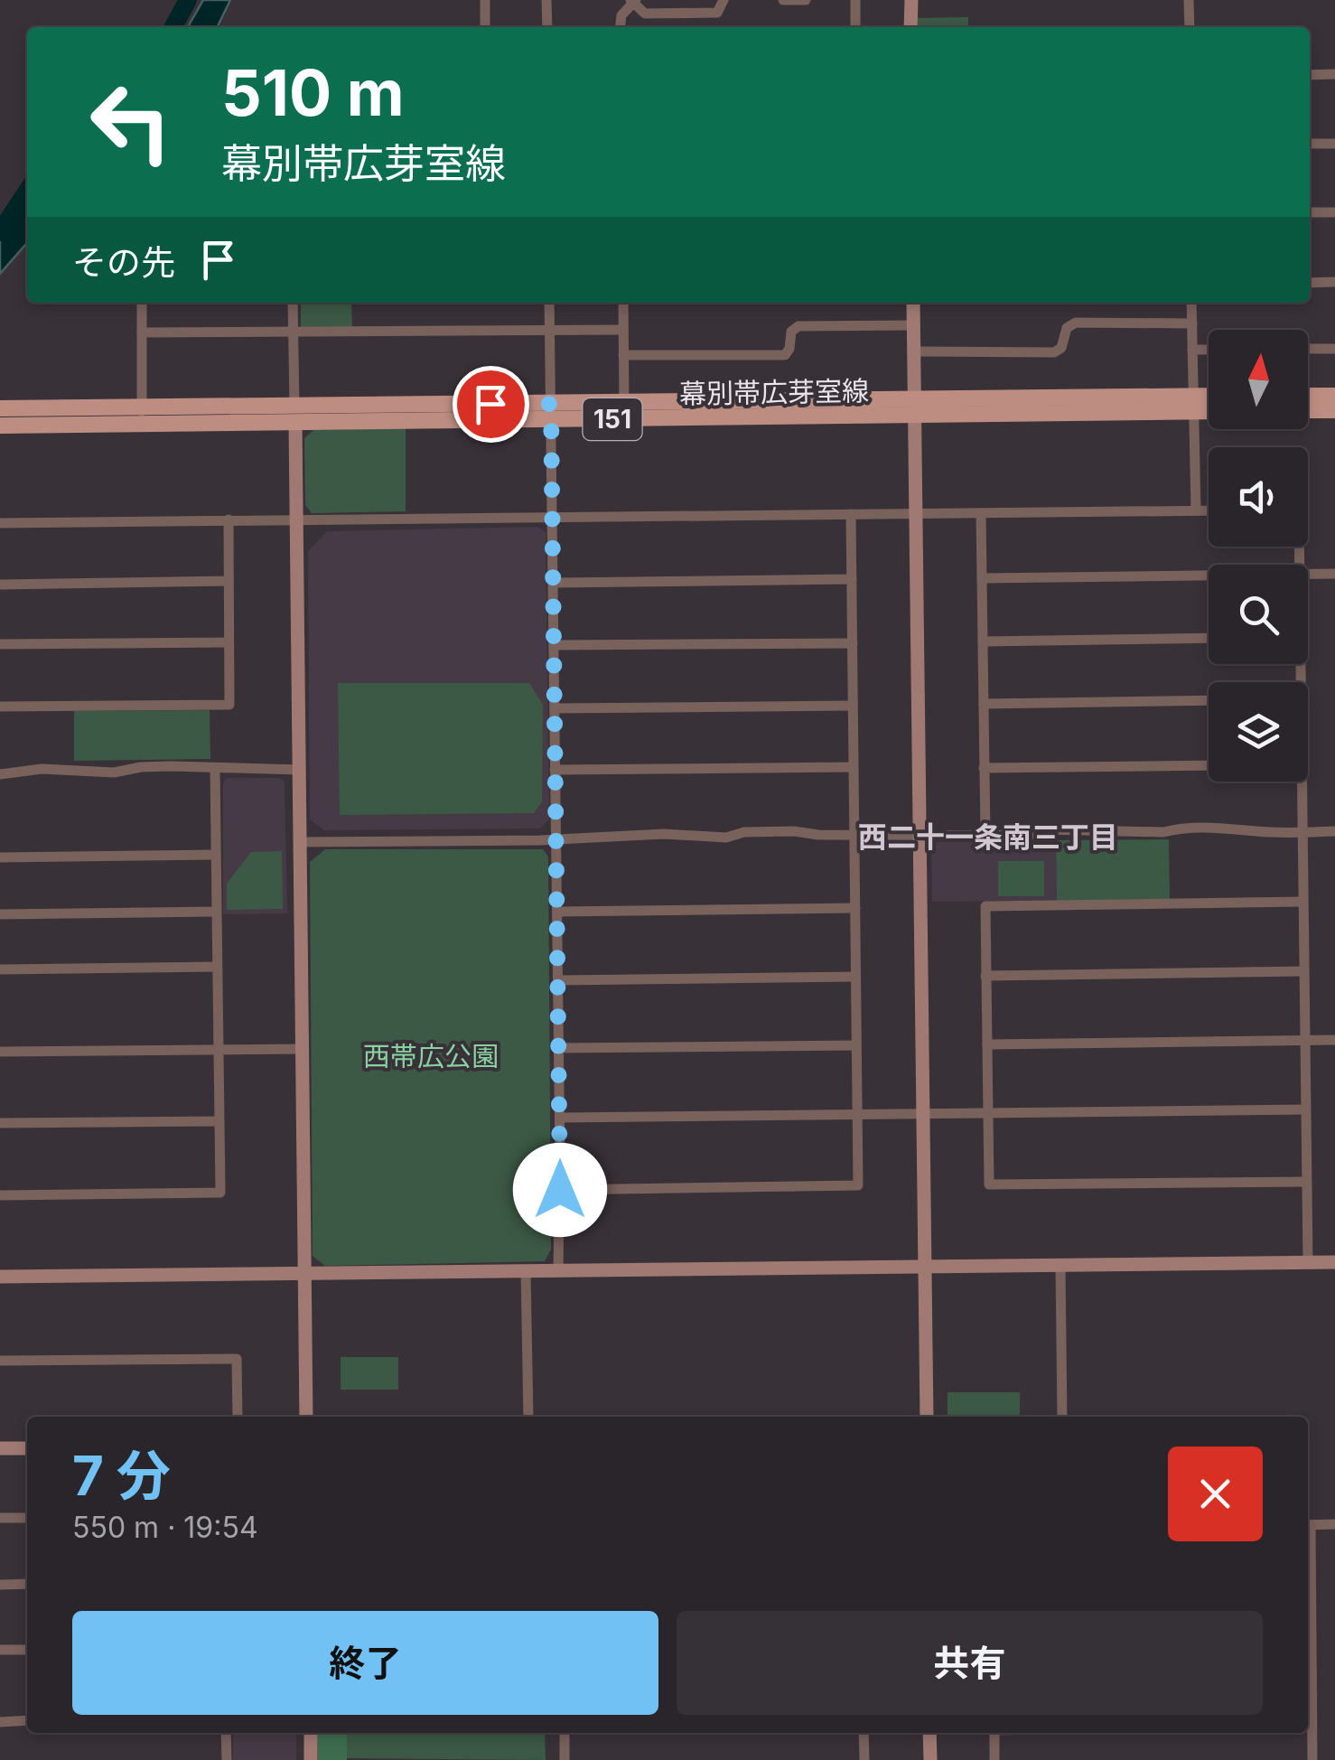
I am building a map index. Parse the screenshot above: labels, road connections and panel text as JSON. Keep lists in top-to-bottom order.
{
  "streets": {
    "main road": ["幕別帯広芽室線", "151"]
  },
  "districts": ["西二十一条南三丁目"],
  "parks": ["西帯広公園"],
  "north": "top",
  "page": {
    "turn": ["510 m", "幕別帯広芽室線"],
    "then": "その先",
    "heading": ["7 分", "550 m · 19:54"],
    "buttons": ["終了", "共有"]
  }
}
